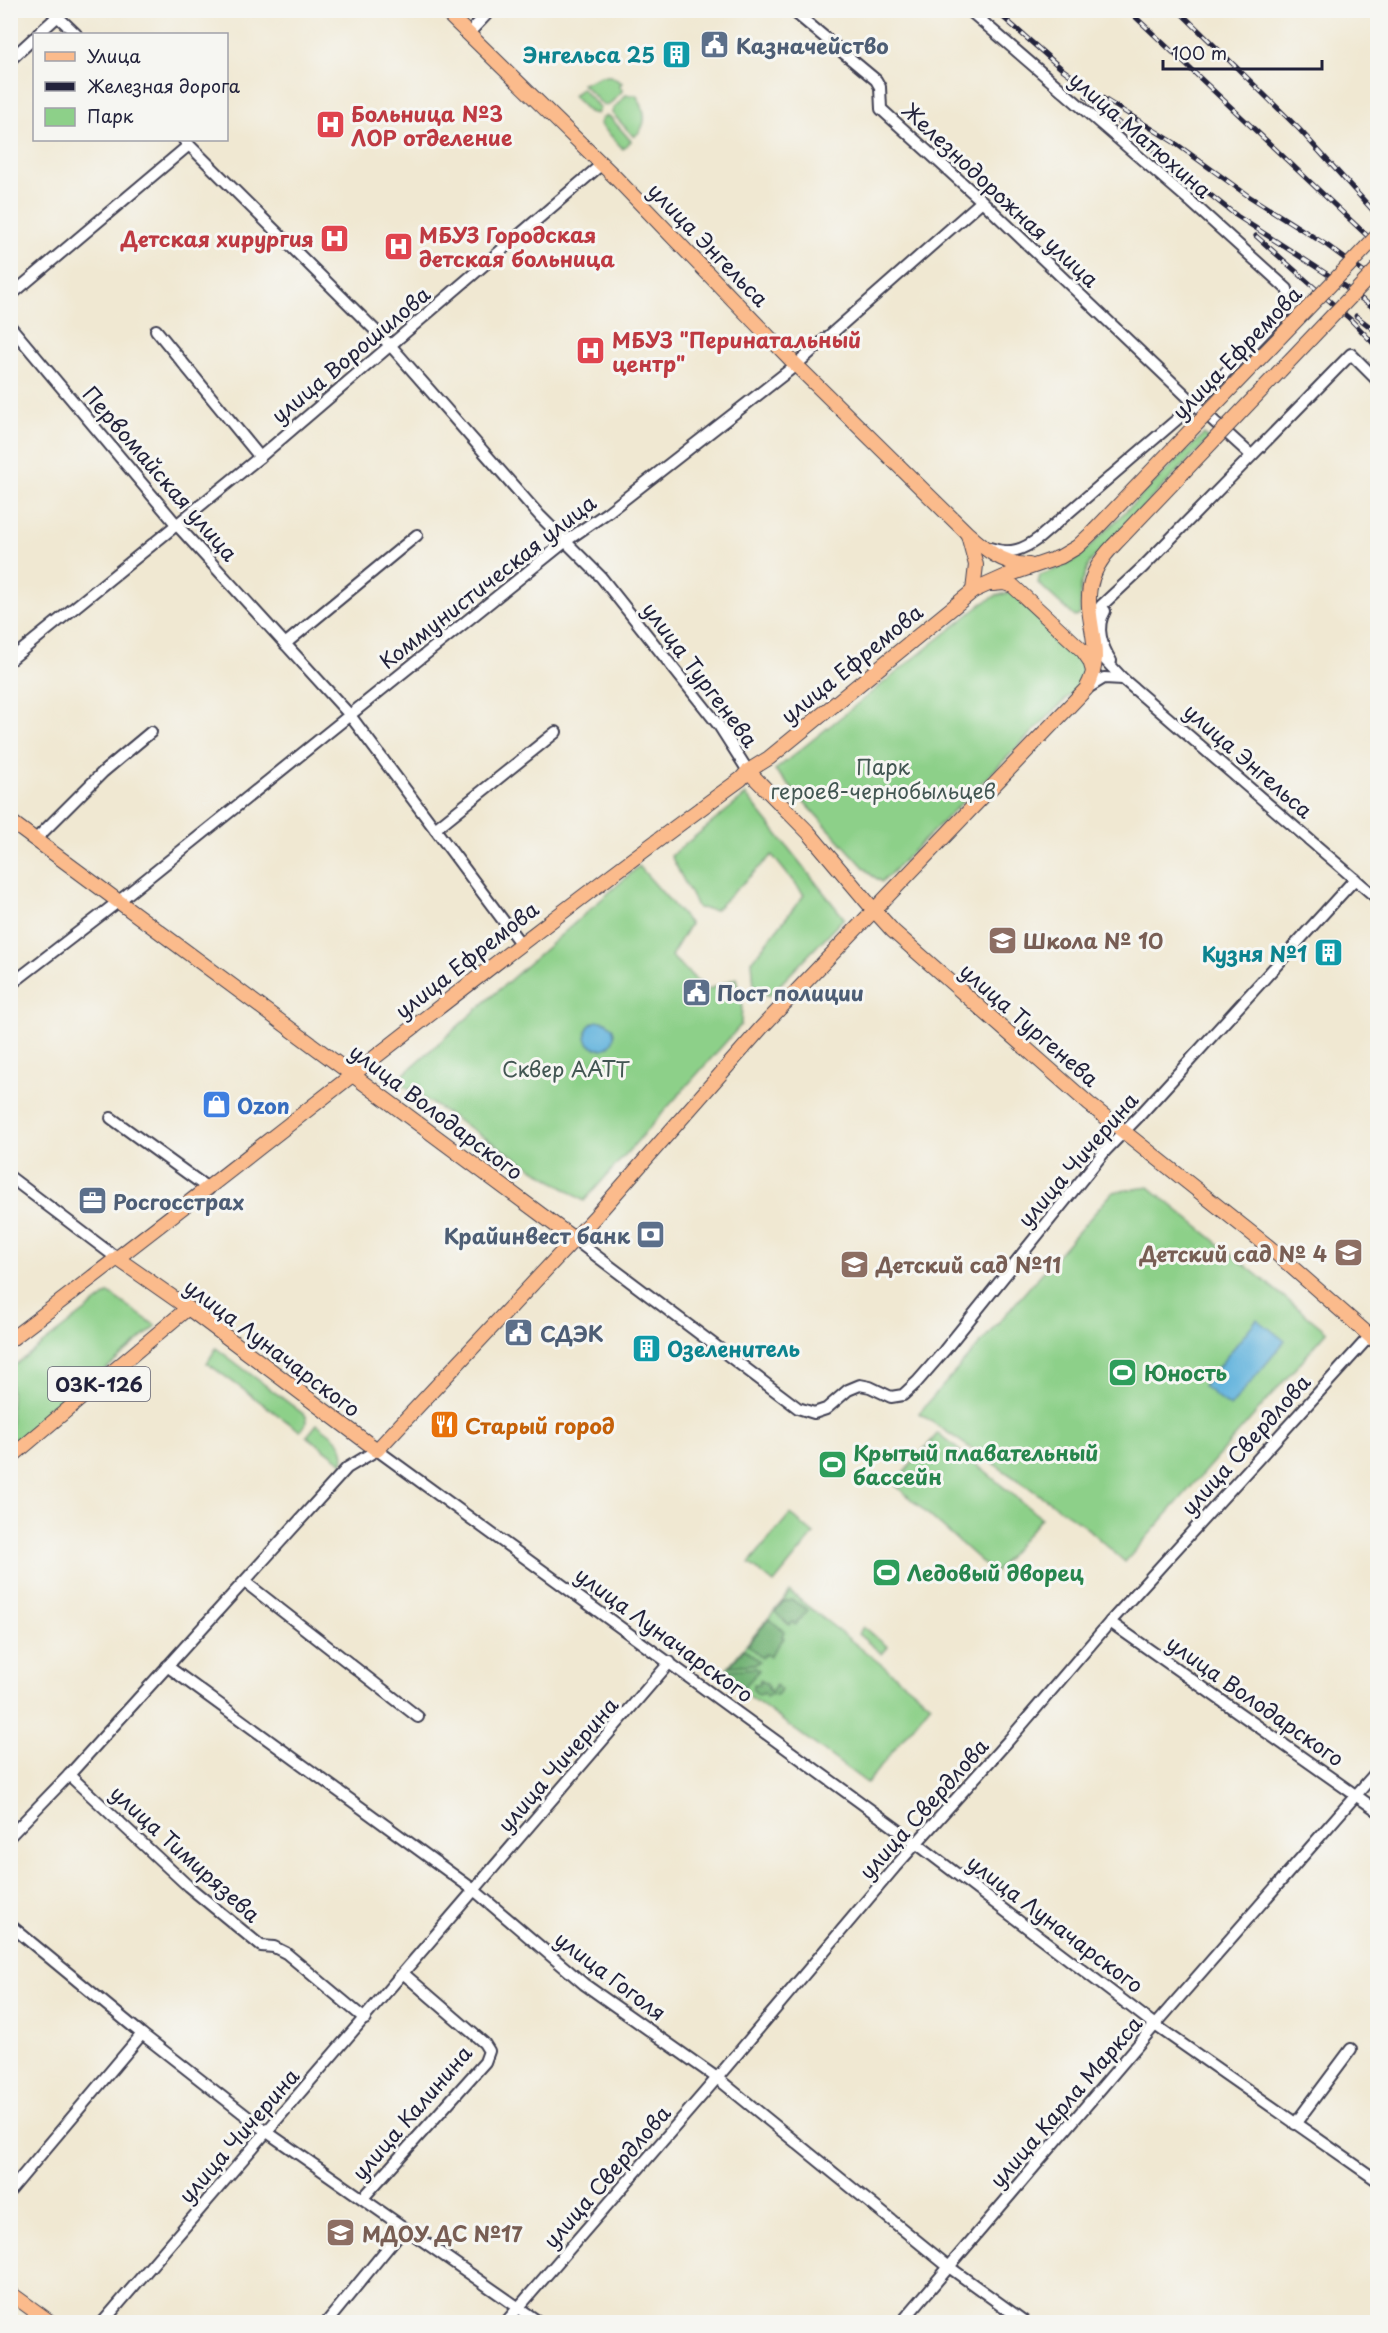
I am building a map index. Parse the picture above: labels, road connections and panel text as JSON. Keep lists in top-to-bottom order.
{
  "streets": {
    "main road": [
      "улица Энгельса",
      "улица Ефремова",
      "улица Тургенева",
      "улица Володарского",
      "улица Луначарского",
      "03К-126"
    ],
    "street": [
      "улица Матюхина",
      "Железнодорожная улица",
      "улица Ворошилова",
      "Первомайская улица",
      "Коммунистическая улица",
      "улица Чичерина",
      "улица Свердлова",
      "улица Тимирязева",
      "улица Гоголя",
      "улица Карла Маркса",
      "улица Калинина"
    ]
  },
  "crossings": [
    ["улица Матюхина", "улица Ефремова"],
    ["Железнодорожная улица", "улица Ефремова"],
    ["Железнодорожная улица", "Коммунистическая улица"],
    ["улица Энгельса", "улица Ефремова"],
    ["улица Энгельса", "улица Ворошилова"],
    ["улица Энгельса", "Коммунистическая улица"],
    ["улица Энгельса", "улица Чичерина"],
    ["улица Ефремова", "Первомайская улица"],
    ["улица Ефремова", "улица Тургенева"],
    ["улица Ефремова", "улица Володарского"],
    ["улица Ефремова", "улица Луначарского"],
    ["улица Ворошилова", "Первомайская улица"],
    ["улица Ворошилова", "улица Тургенева"],
    ["Первомайская улица", "Коммунистическая улица"],
    ["Коммунистическая улица", "улица Тургенева"],
    ["Коммунистическая улица", "улица Володарского"],
    ["улица Тургенева", "улица Чичерина"],
    ["улица Тургенева", "улица Свердлова"],
    ["улица Володарского", "улица Чичерина"],
    ["улица Володарского", "улица Свердлова"],
    ["улица Володарского", "улица Карла Маркса"],
    ["улица Чичерина", "улица Луначарского"],
    ["улица Чичерина", "улица Тимирязева"],
    ["улица Чичерина", "улица Гоголя"],
    ["улица Чичерина", "улица Калинина"],
    ["улица Луначарского", "03К-126"],
    ["улица Луначарского", "улица Свердлова"],
    ["улица Луначарского", "улица Карла Маркса"],
    ["улица Свердлова", "улица Гоголя"],
    ["улица Свердлова", "улица Калинина"],
    ["улица Гоголя", "улица Карла Маркса"]
  ],
  "parks": ["Парк героев-чернобыльцев", "Сквер ААТТ"],
  "places": {
    "public building": ["Казначейство", "Пост полиции", "СДЭК"],
    "building": ["Энгельса 25", "Кузня №1", "Озеленитель"],
    "hospital": [
      "Больница №3 ЛОР отделение",
      "Детская хирургия",
      "МБУЗ Городская детская больница",
      "МБУЗ \"Перинатальный центр\""
    ],
    "school or university": [
      "Школа № 10",
      "Детский сад № 4",
      "Детский сад №11",
      "МДОУ ДС №17"
    ],
    "shop": ["Ozon"],
    "office": ["Росгосстрах"],
    "bank": ["Крайинвест банк"],
    "sports": ["Юность", "Крытый плавательный бассейн", "Ледовый дворец"],
    "restaurant": ["Старый город"]
  },
  "legend": ["Улица", "Железная дорога", "Парк"],
  "scale_bar": "100 m"
}
